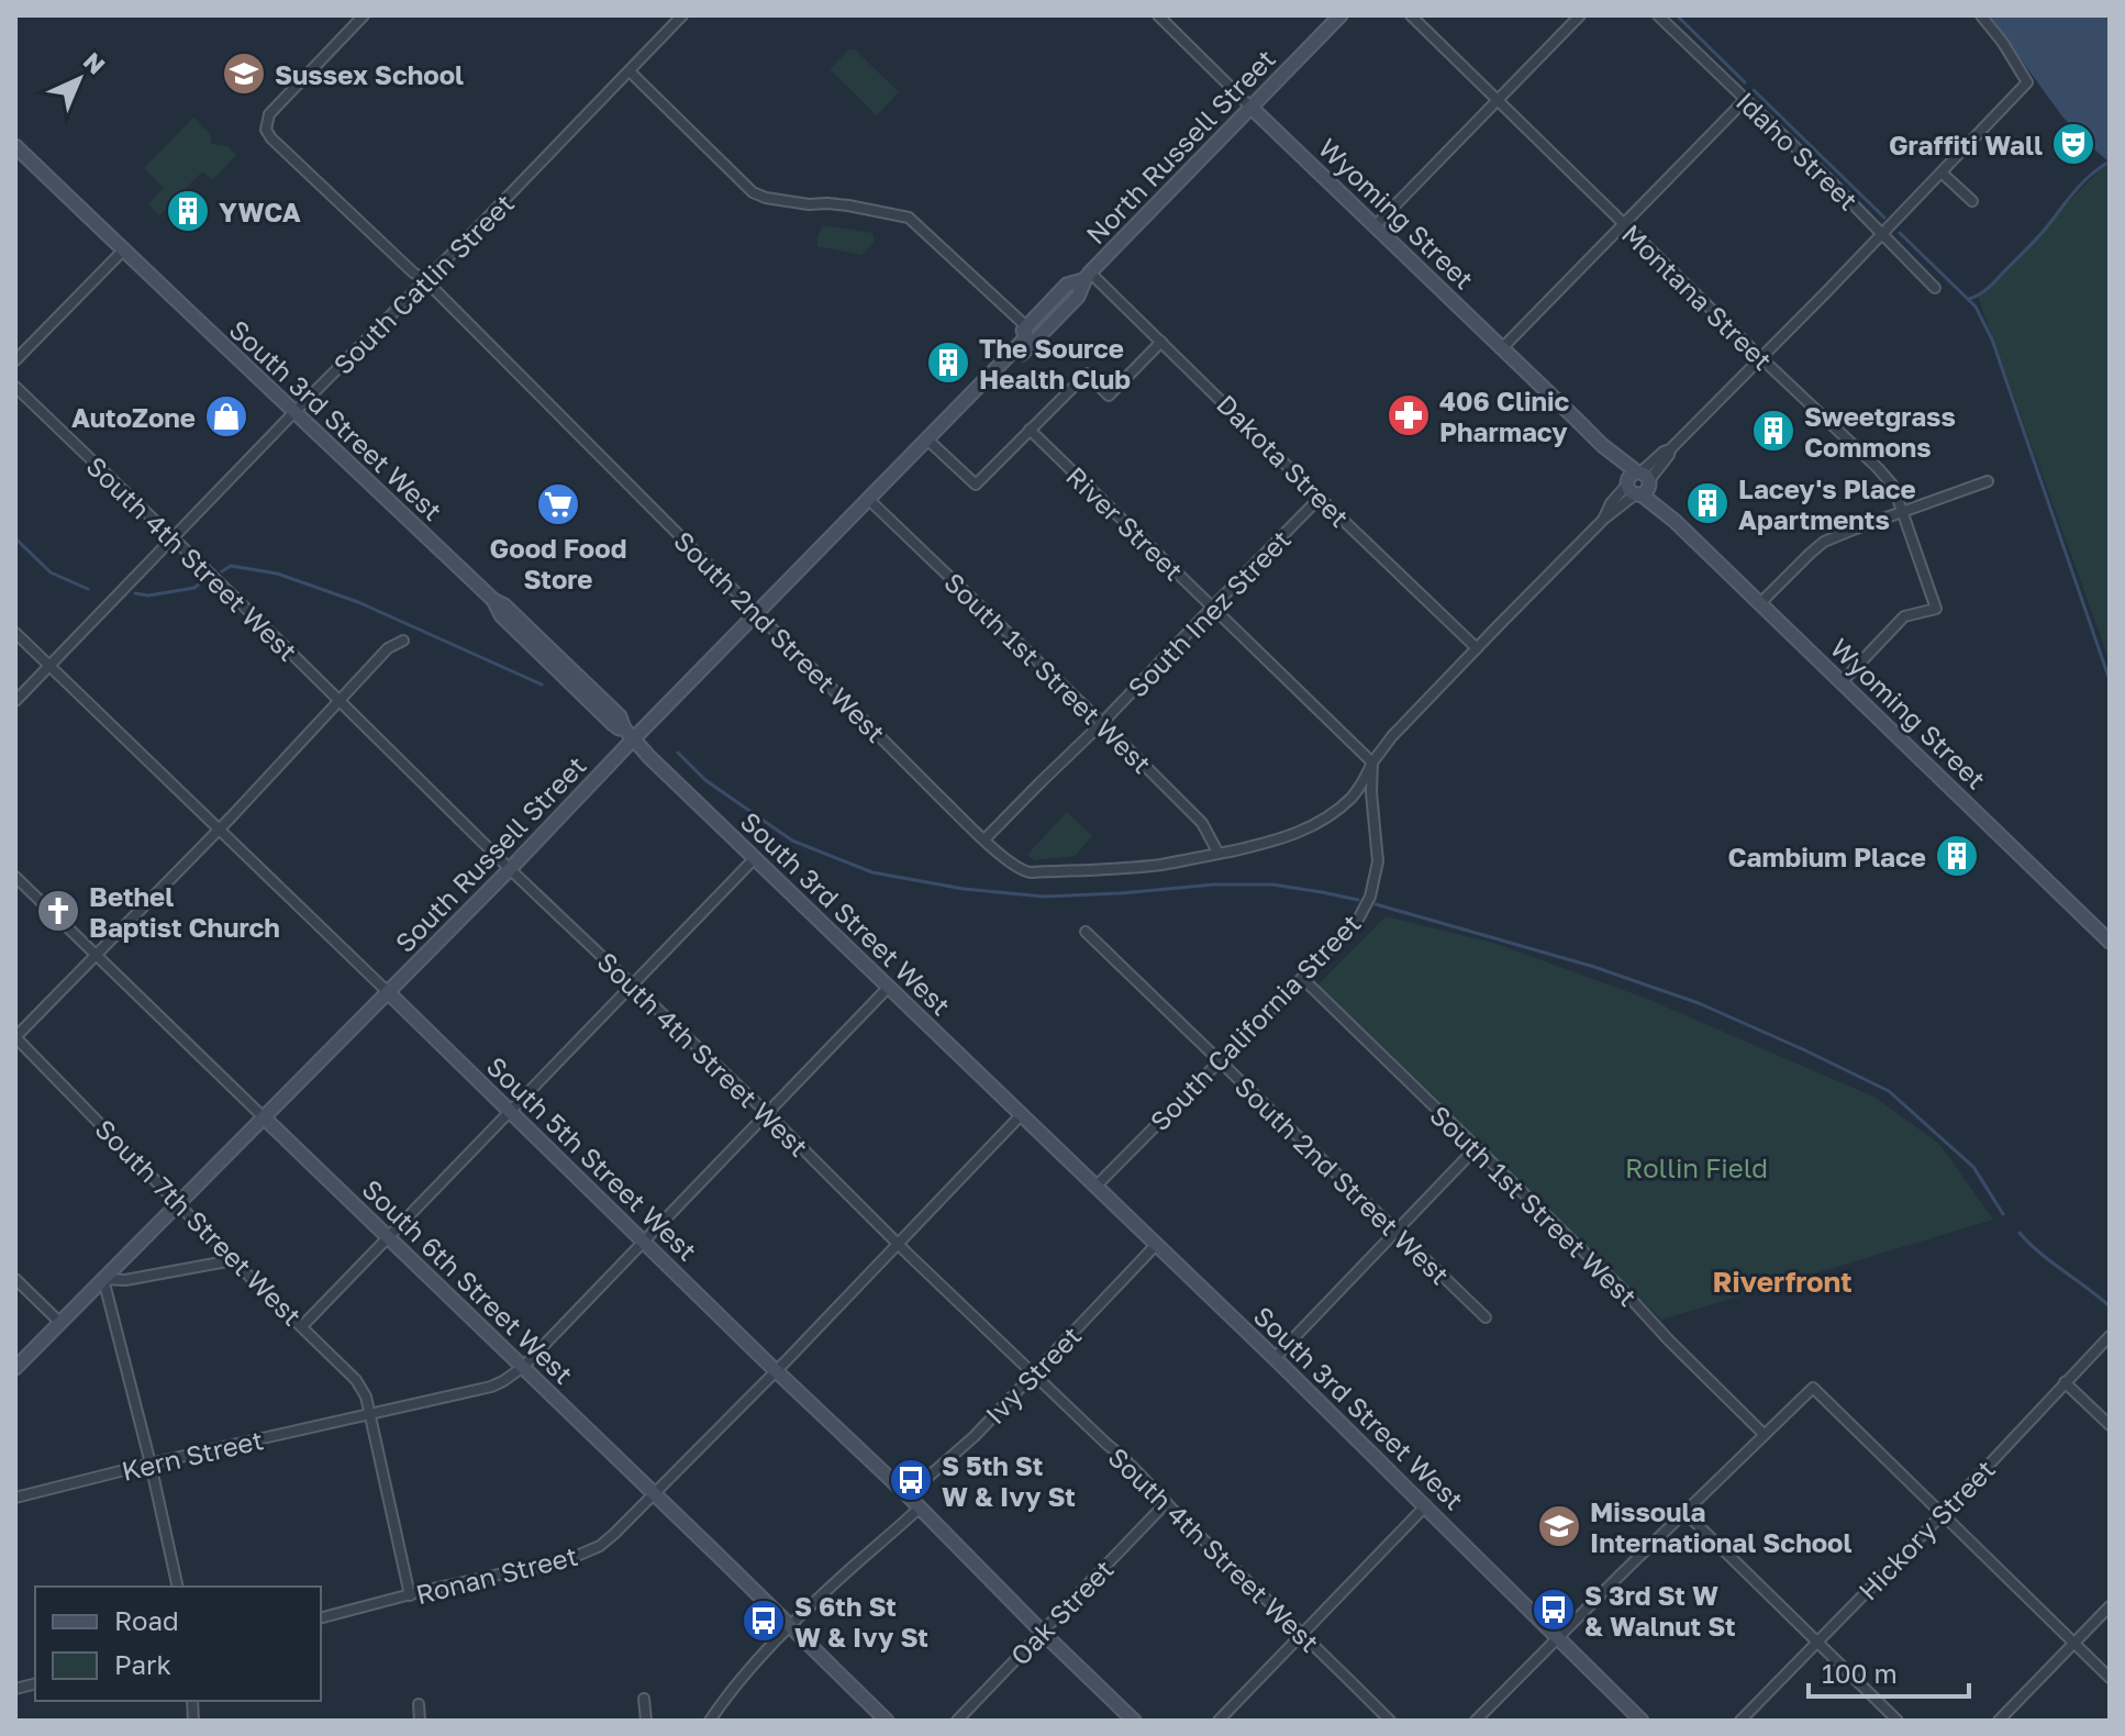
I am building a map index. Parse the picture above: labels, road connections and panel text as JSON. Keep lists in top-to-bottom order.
{
  "streets": {
    "main road": [
      "North Russell Street",
      "Wyoming Street",
      "South 3rd Street West",
      "South Russell Street",
      "South 5th Street West",
      "South 6th Street West"
    ],
    "street": [
      "Idaho Street",
      "South Catlin Street",
      "Montana Street",
      "Dakota Street",
      "River Street",
      "South 4th Street West",
      "South Inez Street",
      "South 2nd Street West",
      "South 1st Street West",
      "South California Street",
      "South 7th Street West",
      "Ivy Street",
      "Kern Street",
      "Hickory Street",
      "Ronan Street",
      "Oak Street"
    ]
  },
  "crossings": [
    ["North Russell Street", "Wyoming Street"],
    ["North Russell Street", "Dakota Street"],
    ["North Russell Street", "South Russell Street"],
    ["Wyoming Street", "Montana Street"],
    ["South Catlin Street", "South 3rd Street West"],
    ["South Catlin Street", "South 4th Street West"],
    ["South Catlin Street", "South 2nd Street West"],
    ["South Catlin Street", "South 5th Street West"],
    ["South 3rd Street West", "South Russell Street"],
    ["South 3rd Street West", "South California Street"],
    ["South 3rd Street West", "Ivy Street"],
    ["Dakota Street", "South Inez Street"],
    ["Dakota Street", "South Russell Street"],
    ["River Street", "South Inez Street"],
    ["River Street", "South 2nd Street West"],
    ["River Street", "South California Street"],
    ["South 4th Street West", "South Russell Street"],
    ["South 4th Street West", "Ivy Street"],
    ["South 4th Street West", "Oak Street"],
    ["South Inez Street", "South 2nd Street West"],
    ["South Inez Street", "South 1st Street West"],
    ["South 2nd Street West", "South 1st Street West"],
    ["South 2nd Street West", "South Russell Street"],
    ["South 2nd Street West", "South California Street"],
    ["South 1st Street West", "South Russell Street"],
    ["South 1st Street West", "South California Street"],
    ["South Russell Street", "South 5th Street West"],
    ["South Russell Street", "South 7th Street West"],
    ["South Russell Street", "South 6th Street West"],
    ["South 5th Street West", "Ivy Street"],
    ["South 5th Street West", "Oak Street"],
    ["South 7th Street West", "Kern Street"],
    ["South 7th Street West", "Ronan Street"],
    ["South 6th Street West", "Ronan Street"]
  ],
  "districts": ["Riverfront"],
  "parks": ["Rollin Field"],
  "places": {
    "school or university": ["Sussex School", "Missoula International School"],
    "theatre": ["Graffiti Wall"],
    "building": [
      "YWCA",
      "The Source Health Club",
      "Sweetgrass Commons",
      "Lacey's Place Apartments",
      "Cambium Place"
    ],
    "pharmacy": ["406 Clinic Pharmacy"],
    "shop": ["AutoZone"],
    "supermarket": ["Good Food Store"],
    "church": ["Bethel Baptist Church"],
    "bus stop": ["S 5th St W & Ivy St", "S 3rd St W & Walnut St", "S 6th St W & Ivy St"]
  },
  "legend": ["Road", "Park"],
  "scale_bar": "100 m",
  "north": "top right"
}
